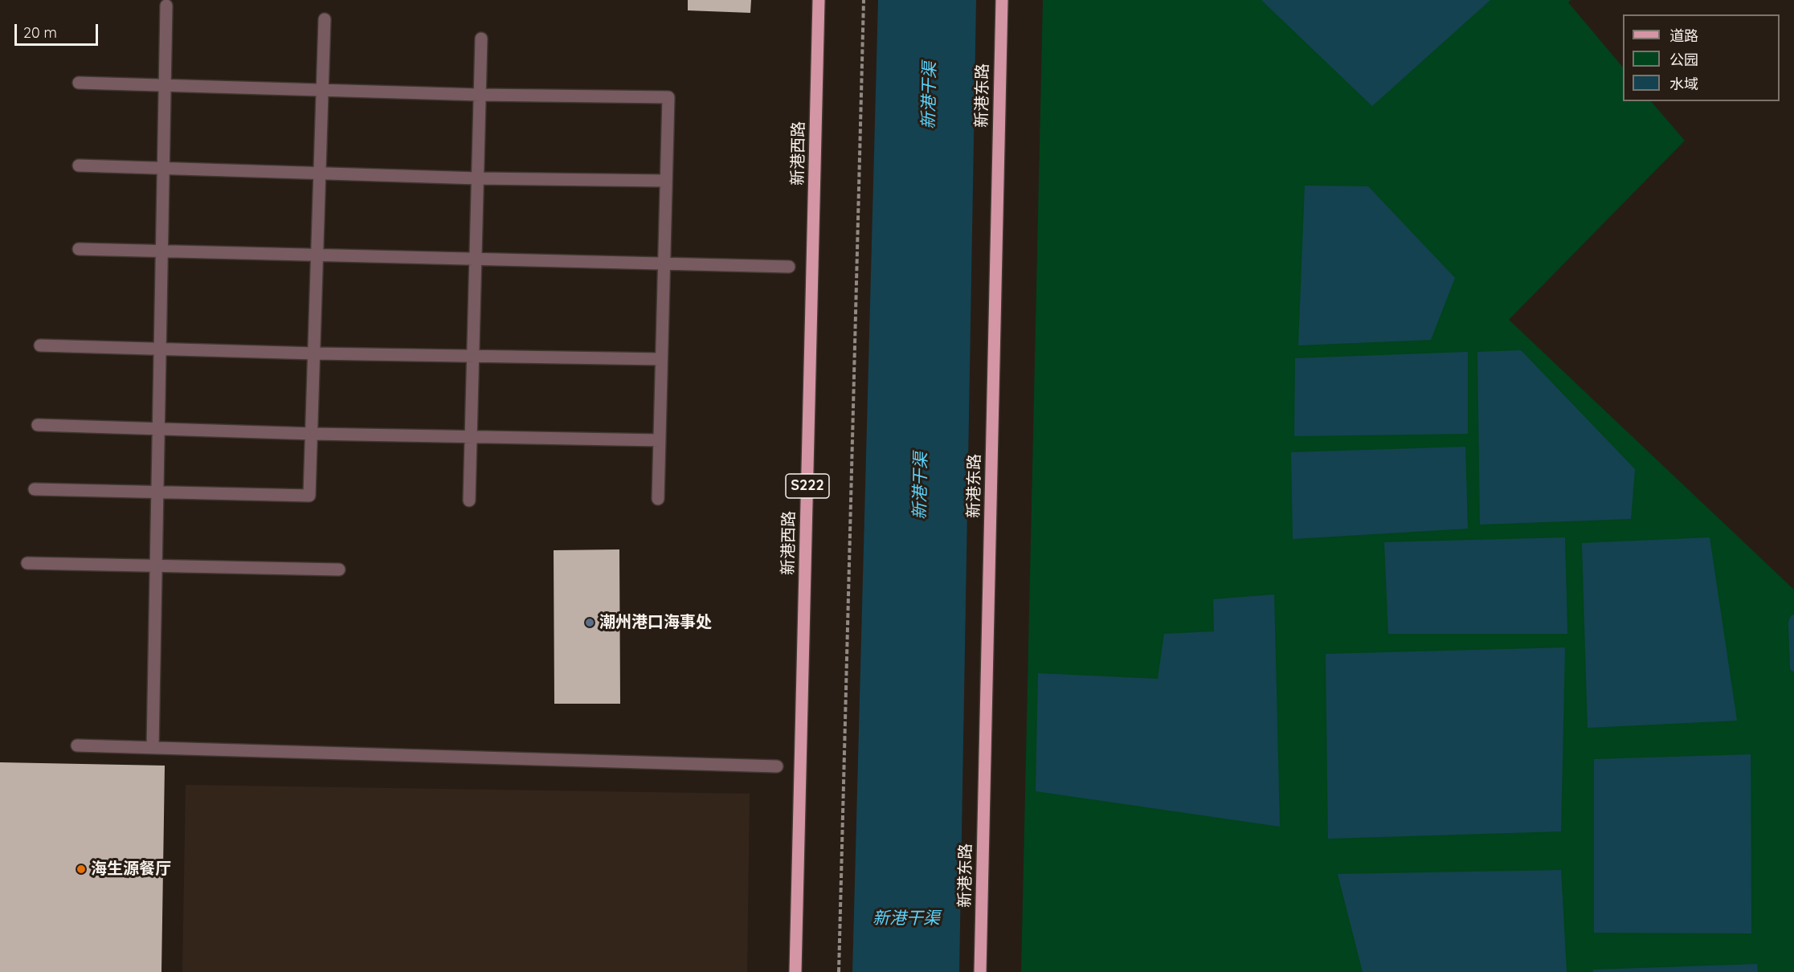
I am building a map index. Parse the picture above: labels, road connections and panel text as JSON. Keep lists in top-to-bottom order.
{
  "streets": {
    "main road": ["新港东路", "新港西路", "S222"]
  },
  "water": ["新港干渠"],
  "places": ["潮州港口海事处", "海生源餐厅"],
  "legend": ["道路", "公园", "水域"],
  "scale_bar": "20 m"
}
